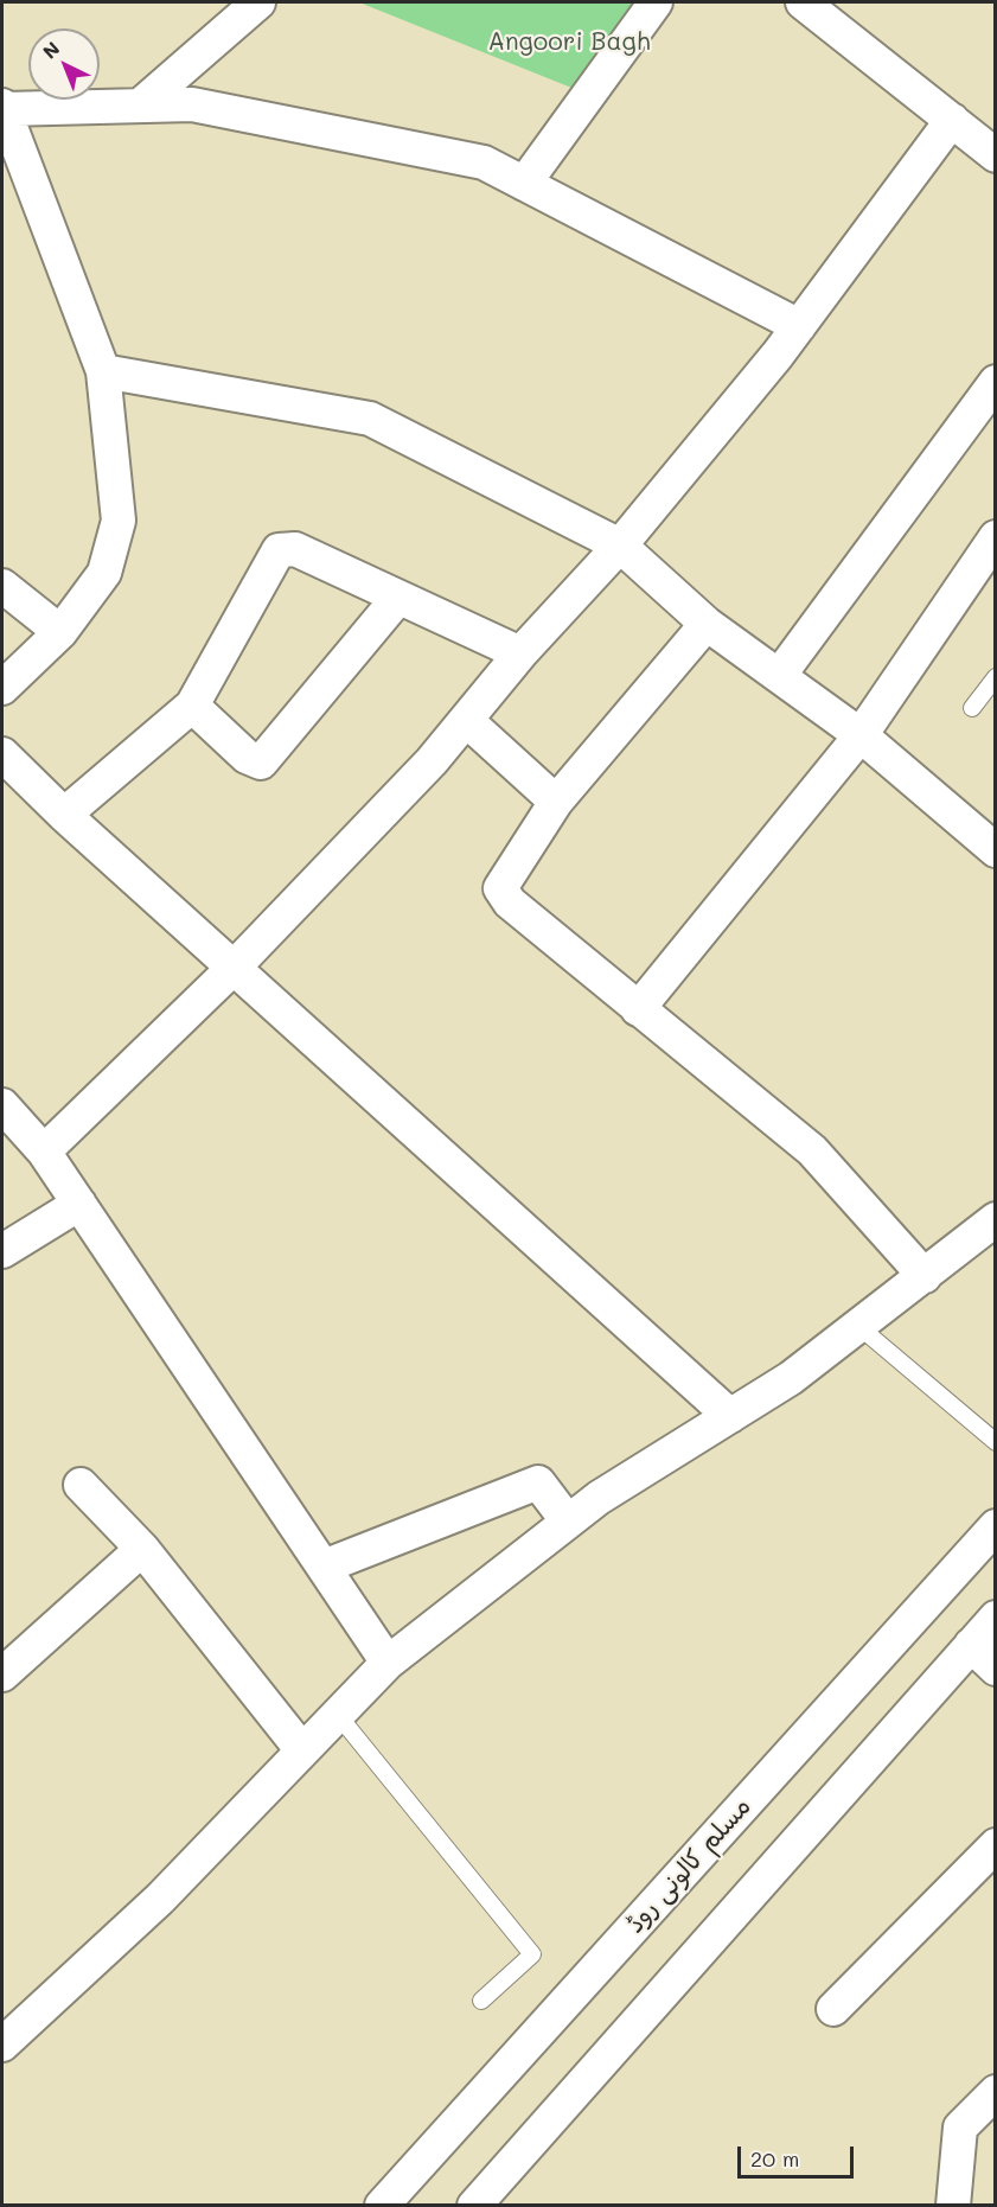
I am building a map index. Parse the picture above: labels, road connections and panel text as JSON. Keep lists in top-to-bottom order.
{
  "streets": {
    "street": ["مسلم کالونی روڈ"]
  },
  "parks": ["Angoori Bagh"],
  "scale_bar": "20 m",
  "north": "top left"
}
